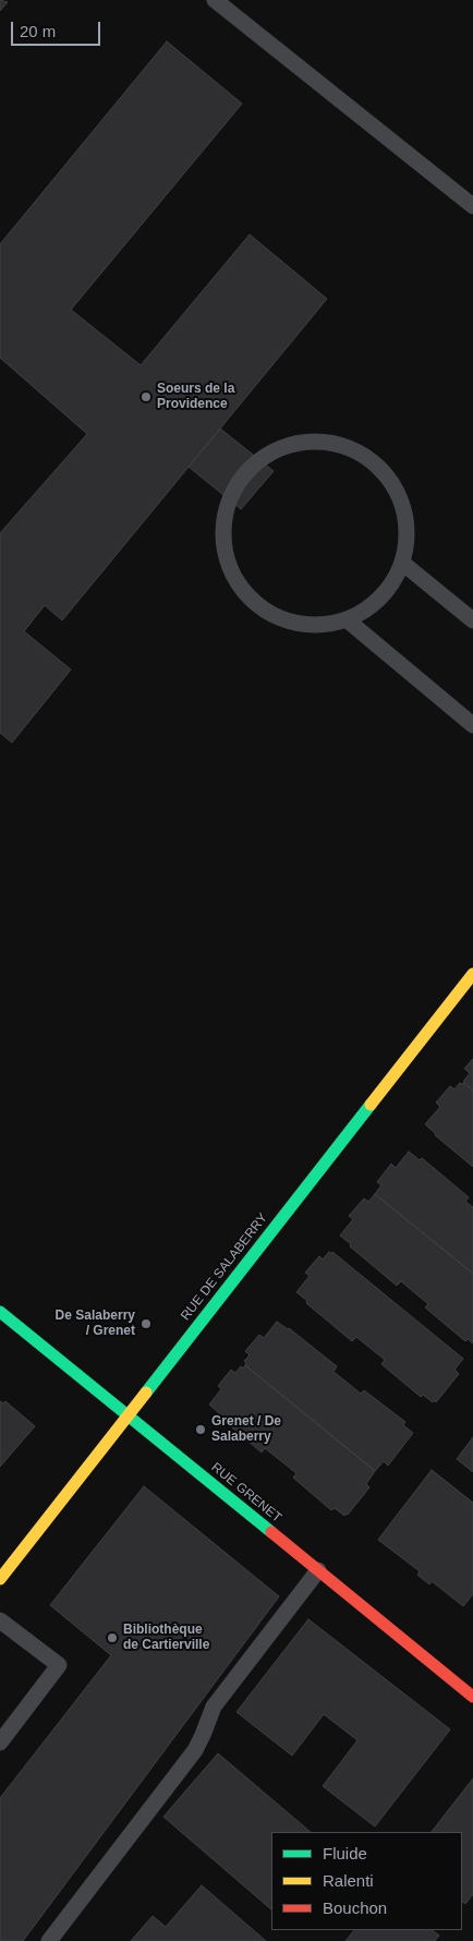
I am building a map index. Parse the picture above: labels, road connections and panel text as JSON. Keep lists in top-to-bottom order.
{
  "streets": {
    "main road": ["RUE DE SALABERRY", "RUE GRENET"]
  },
  "crossings": [
    ["RUE DE SALABERRY", "RUE GRENET"]
  ],
  "places": [
    "Soeurs de la Providence",
    "De Salaberry / Grenet",
    "Grenet / De Salaberry",
    "Bibliothèque de Cartierville"
  ],
  "legend": ["Fluide", "Ralenti", "Bouchon"],
  "scale_bar": "20 m"
}
